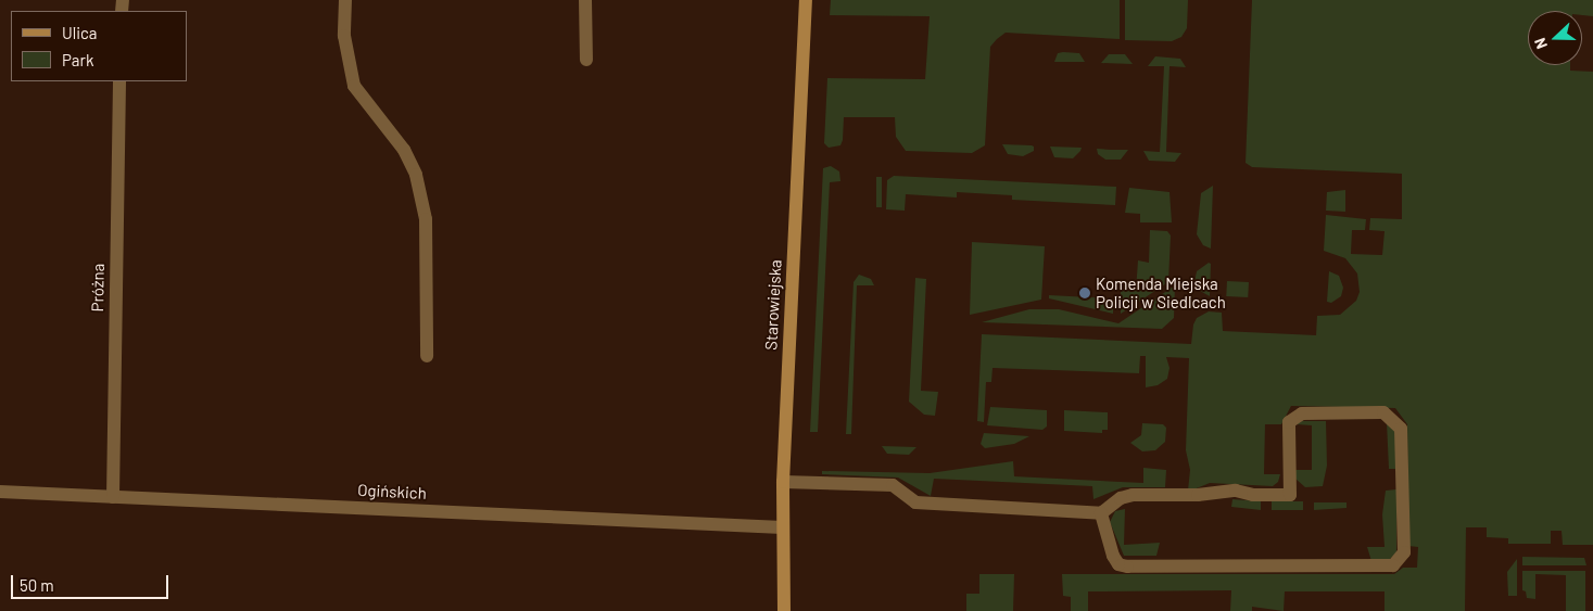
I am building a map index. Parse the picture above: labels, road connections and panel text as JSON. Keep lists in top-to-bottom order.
{
  "streets": {
    "main road": ["Starowiejska"],
    "street": ["Próżna", "Ogińskich"]
  },
  "crossings": [
    ["Próżna", "Ogińskich"],
    ["Starowiejska", "Ogińskich"]
  ],
  "places": ["Komenda Miejska Policji w Siedlcach"],
  "legend": ["Ulica", "Park"],
  "scale_bar": "50 m",
  "north": "left"
}
